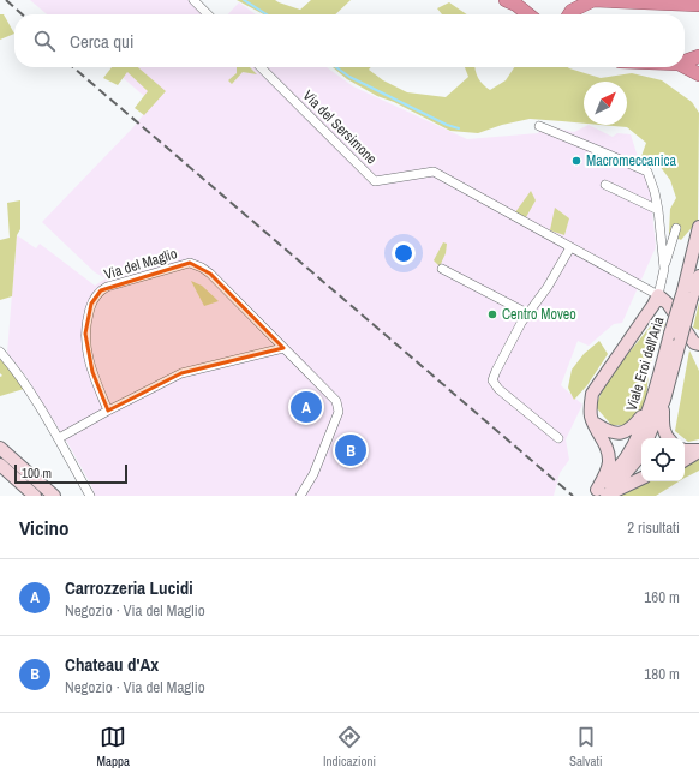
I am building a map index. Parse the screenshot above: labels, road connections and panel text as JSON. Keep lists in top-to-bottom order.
{
  "streets": {
    "main road": ["Viale Eroi dell'Aria"],
    "street": ["Via del Sersimone", "Via del Maglio"]
  },
  "places": ["Macromeccanica", "Centro Moveo"],
  "scale_bar": "100 m",
  "north": "top right",
  "page": {
    "search": "Cerca qui",
    "pins": ["A", "B"],
    "scale": "100 m",
    "heading": ["Vicino", "2 risultati"],
    "list": [
      {
        "mark": "A",
        "name": "Carrozzeria Lucidi",
        "note": "Negozio · Via del Maglio",
        "value": "160 m"
      },
      {
        "mark": "B",
        "name": "Chateau d'Ax",
        "note": "Negozio · Via del Maglio",
        "value": "180 m"
      }
    ],
    "nav": ["Mappa", "Indicazioni", "Salvati"]
  }
}
